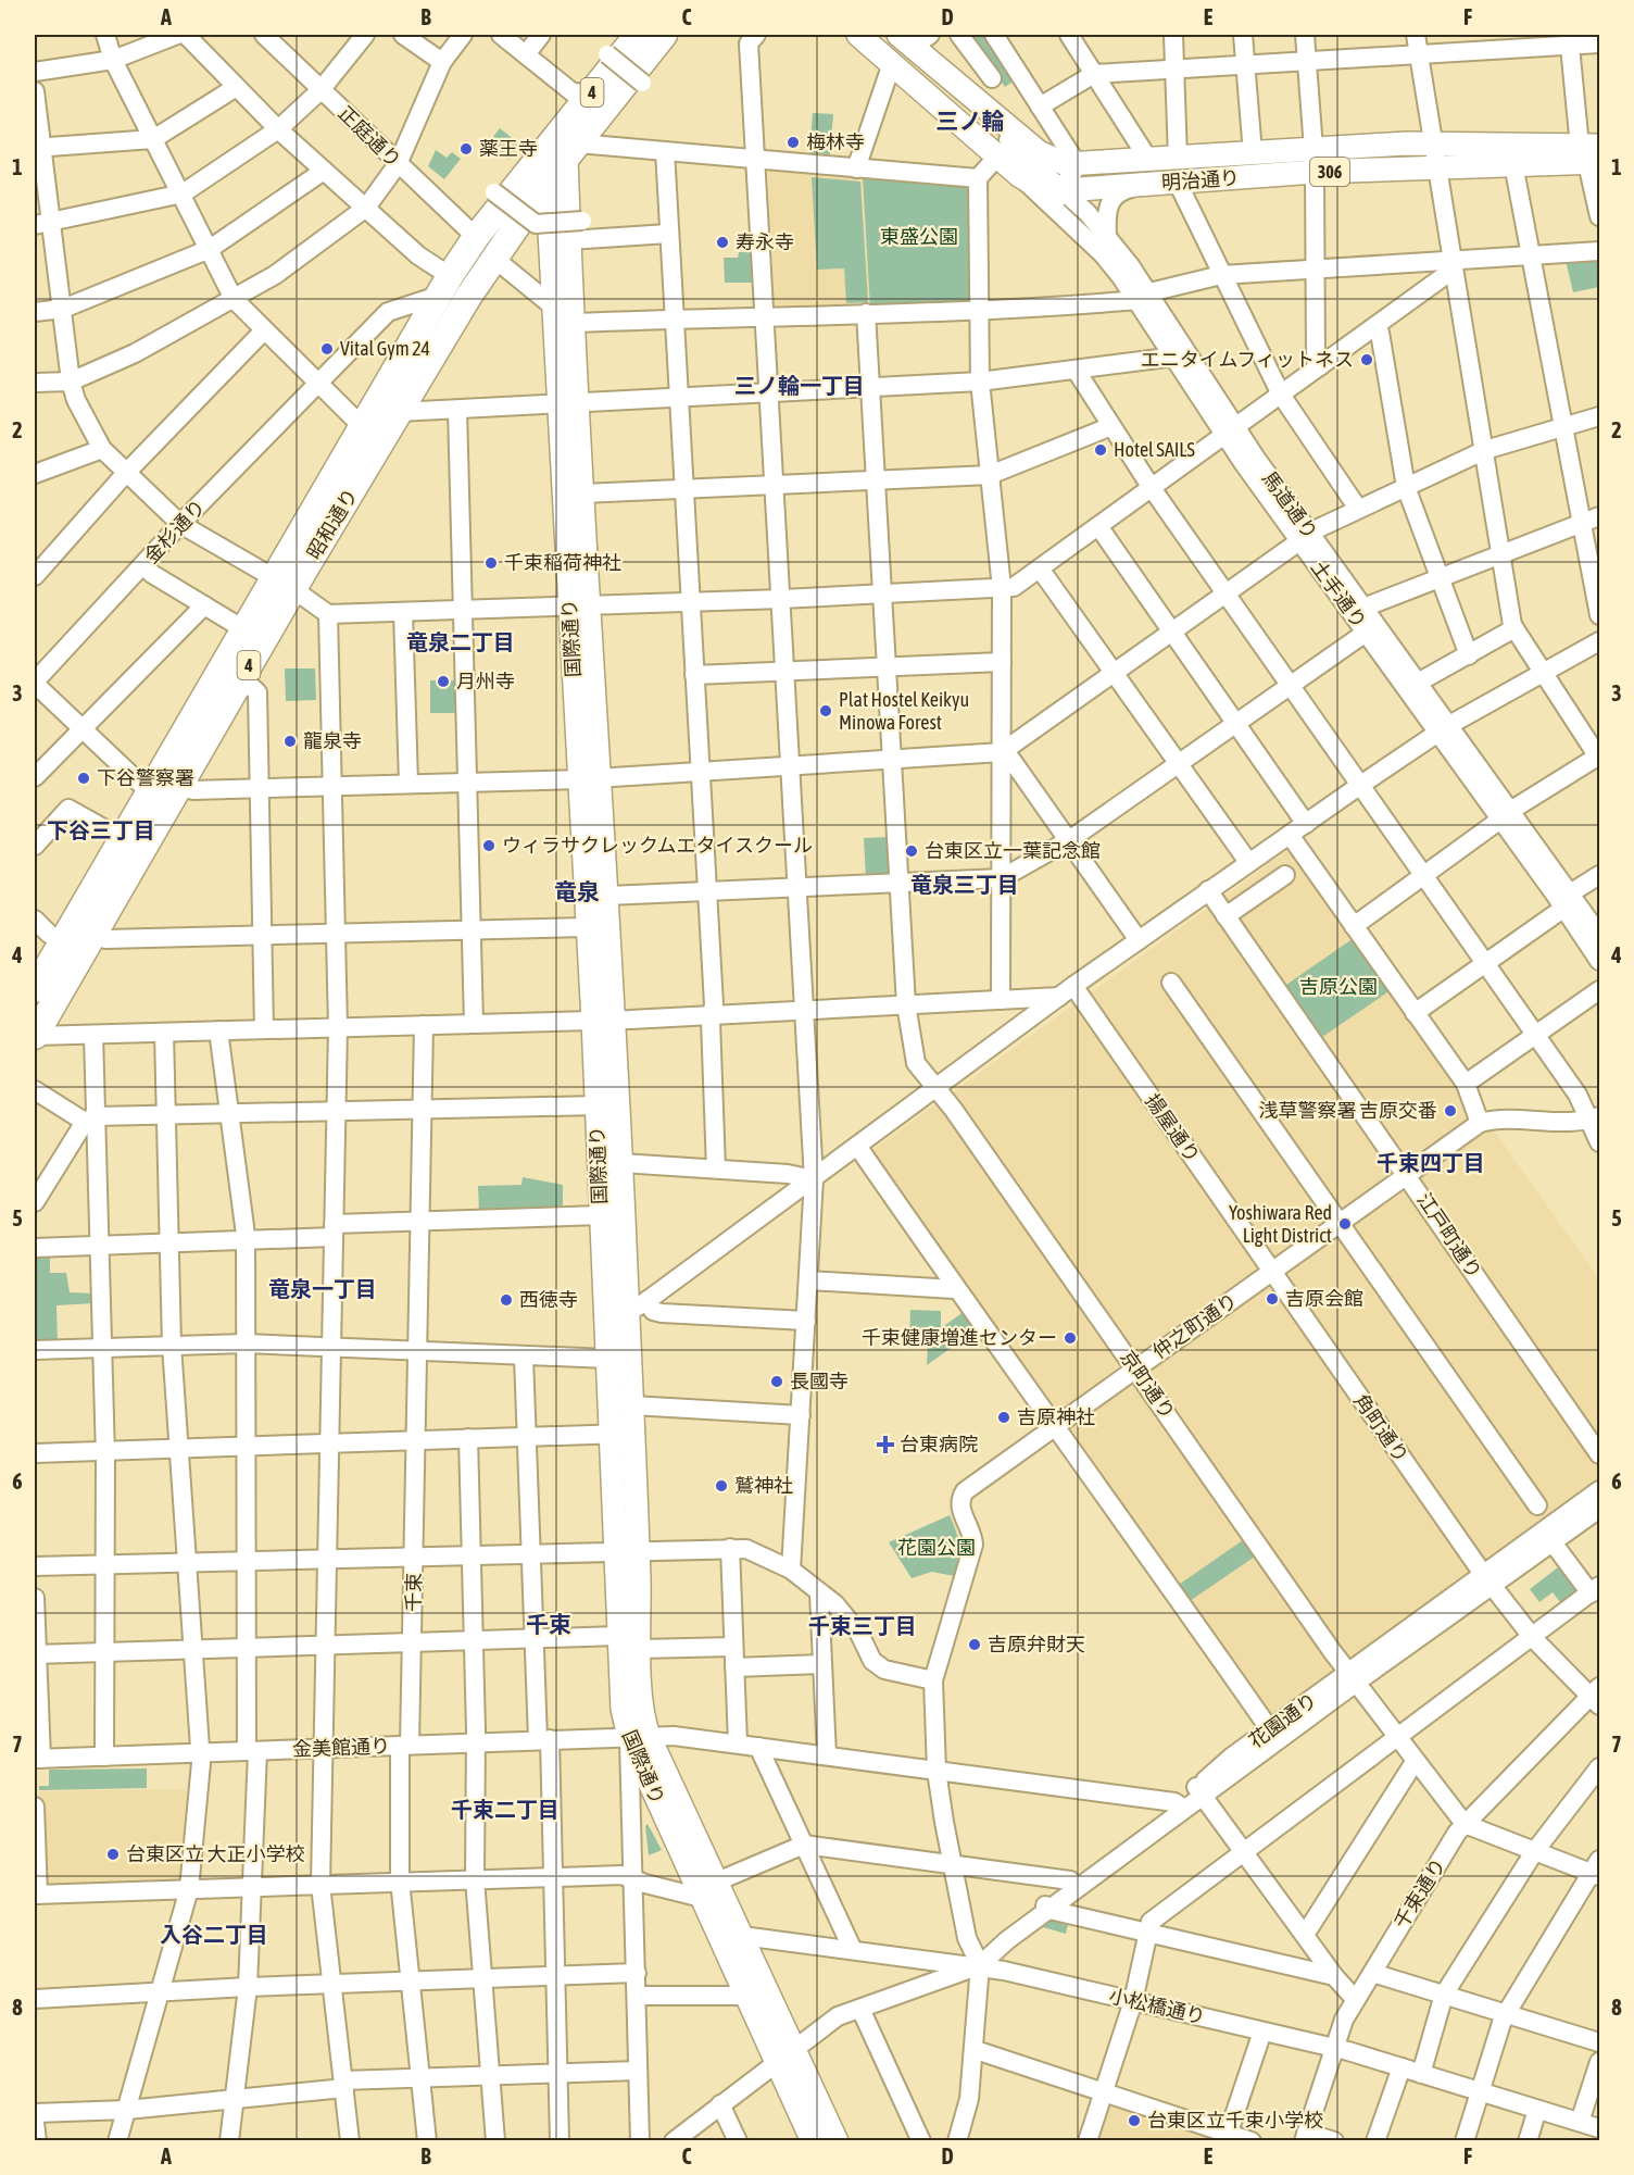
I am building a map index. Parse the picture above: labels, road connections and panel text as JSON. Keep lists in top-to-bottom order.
{
  "streets": {
    "highway": ["4", "昭和通り"],
    "main road": ["306", "明治通り", "国際通り"],
    "street": [
      "正庭通り",
      "馬道通り",
      "金杉通り",
      "土手通り",
      "揚屋通り",
      "江戸町通り",
      "仲之町通り",
      "京町通り",
      "角町通り",
      "千束",
      "花園通り",
      "金美館通り",
      "千束通り",
      "小松橋通り"
    ]
  },
  "crossings": [
    ["正庭通り", "昭和通り"],
    ["明治通り", "馬道通り"],
    ["馬道通り", "土手通り"],
    ["昭和通り", "金杉通り"],
    ["昭和通り", "国際通り"],
    ["国際通り", "花園通り"],
    ["国際通り", "金美館通り"],
    ["国際通り", "小松橋通り"],
    ["揚屋通り", "仲之町通り"],
    ["揚屋通り", "角町通り"],
    ["江戸町通り", "仲之町通り"],
    ["仲之町通り", "京町通り"],
    ["仲之町通り", "角町通り"],
    ["京町通り", "花園通り"],
    ["京町通り", "千束通り"],
    ["角町通り", "花園通り"],
    ["角町通り", "千束通り"],
    ["千束", "金美館通り"],
    ["花園通り", "金美館通り"],
    ["花園通り", "小松橋通り"],
    ["千束通り", "小松橋通り"]
  ],
  "districts": [
    "三ノ輪",
    "三ノ輪一丁目",
    "竜泉二丁目",
    "下谷三丁目",
    "竜泉三丁目",
    "竜泉",
    "千束四丁目",
    "竜泉一丁目",
    "千束",
    "千束三丁目",
    "千束二丁目",
    "入谷二丁目"
  ],
  "parks": ["東盛公園", "吉原公園", "花園公園"],
  "places": {
    "other": [
      "梅林寺",
      "薬王寺",
      "寿永寺",
      "Vital Gym 24",
      "エニタイムフィットネス",
      "Hotel SAILS",
      "千束稲荷神社",
      "月州寺",
      "Plat Hostel Keikyu Minowa Forest",
      "龍泉寺",
      "下谷警察署",
      "ウィラサクレックムエタイスクール",
      "台東区立一葉記念館",
      "浅草警察署 吉原交番",
      "Yoshiwara Red Light District",
      "吉原会館",
      "西徳寺",
      "千束健康増進センター",
      "長國寺",
      "吉原神社",
      "鷲神社",
      "吉原弁財天",
      "台東区立 大正小学校",
      "台東区立千束小学校"
    ],
    "health": ["台東病院"]
  },
  "grid": {
    "columns": [
      "A",
      "B",
      "C",
      "D",
      "E",
      "F"
    ],
    "rows": [
      "1",
      "2",
      "3",
      "4",
      "5",
      "6",
      "7",
      "8"
    ]
  }
}
